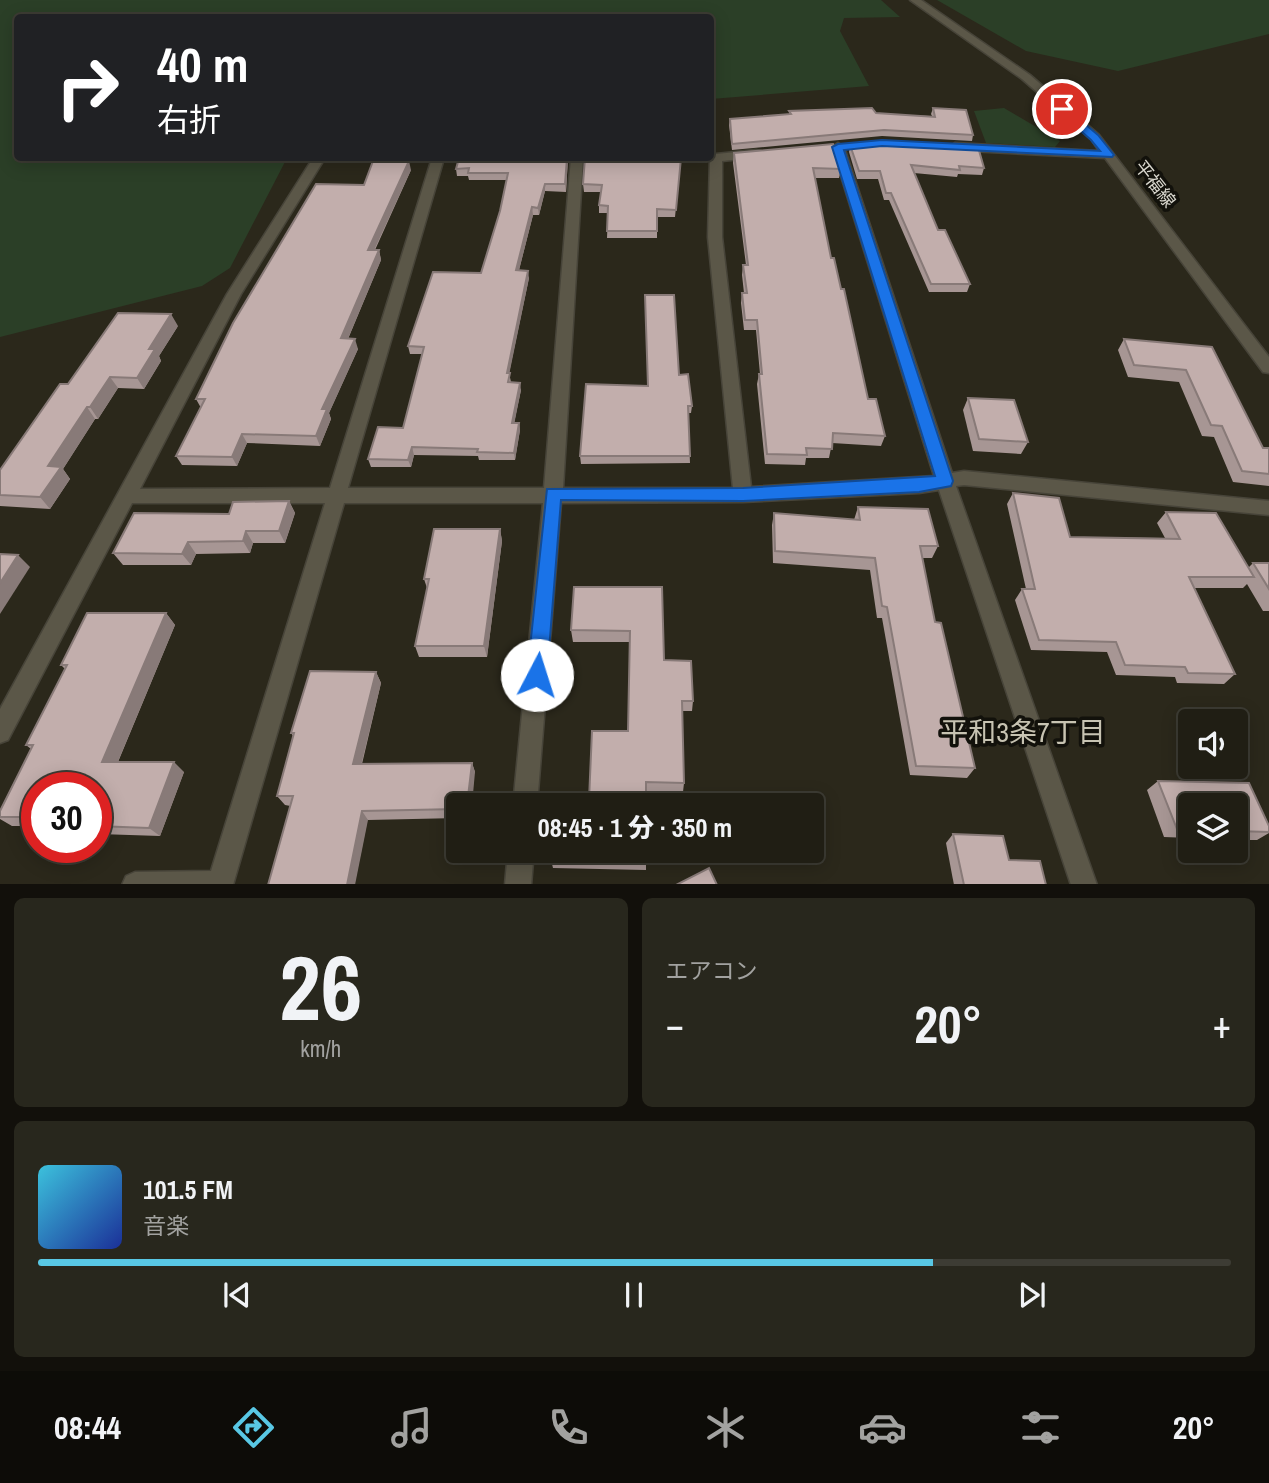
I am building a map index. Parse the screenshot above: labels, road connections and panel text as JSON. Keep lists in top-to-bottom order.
{
  "streets": {
    "street": ["平福線"]
  },
  "districts": ["平和3条7丁目"],
  "page": {
    "turn": ["40 m", "右折"],
    "limit": "30",
    "trip": "08:45 · 1 分 · 350 m",
    "tile": [
      ["26", "km/h"],
      "エアコン"
    ],
    "heat": ["−", "20°", "+"],
    "song": ["101.5 FM", "音楽"],
    "tabs": ["08:44", "20°"]
  }
}
